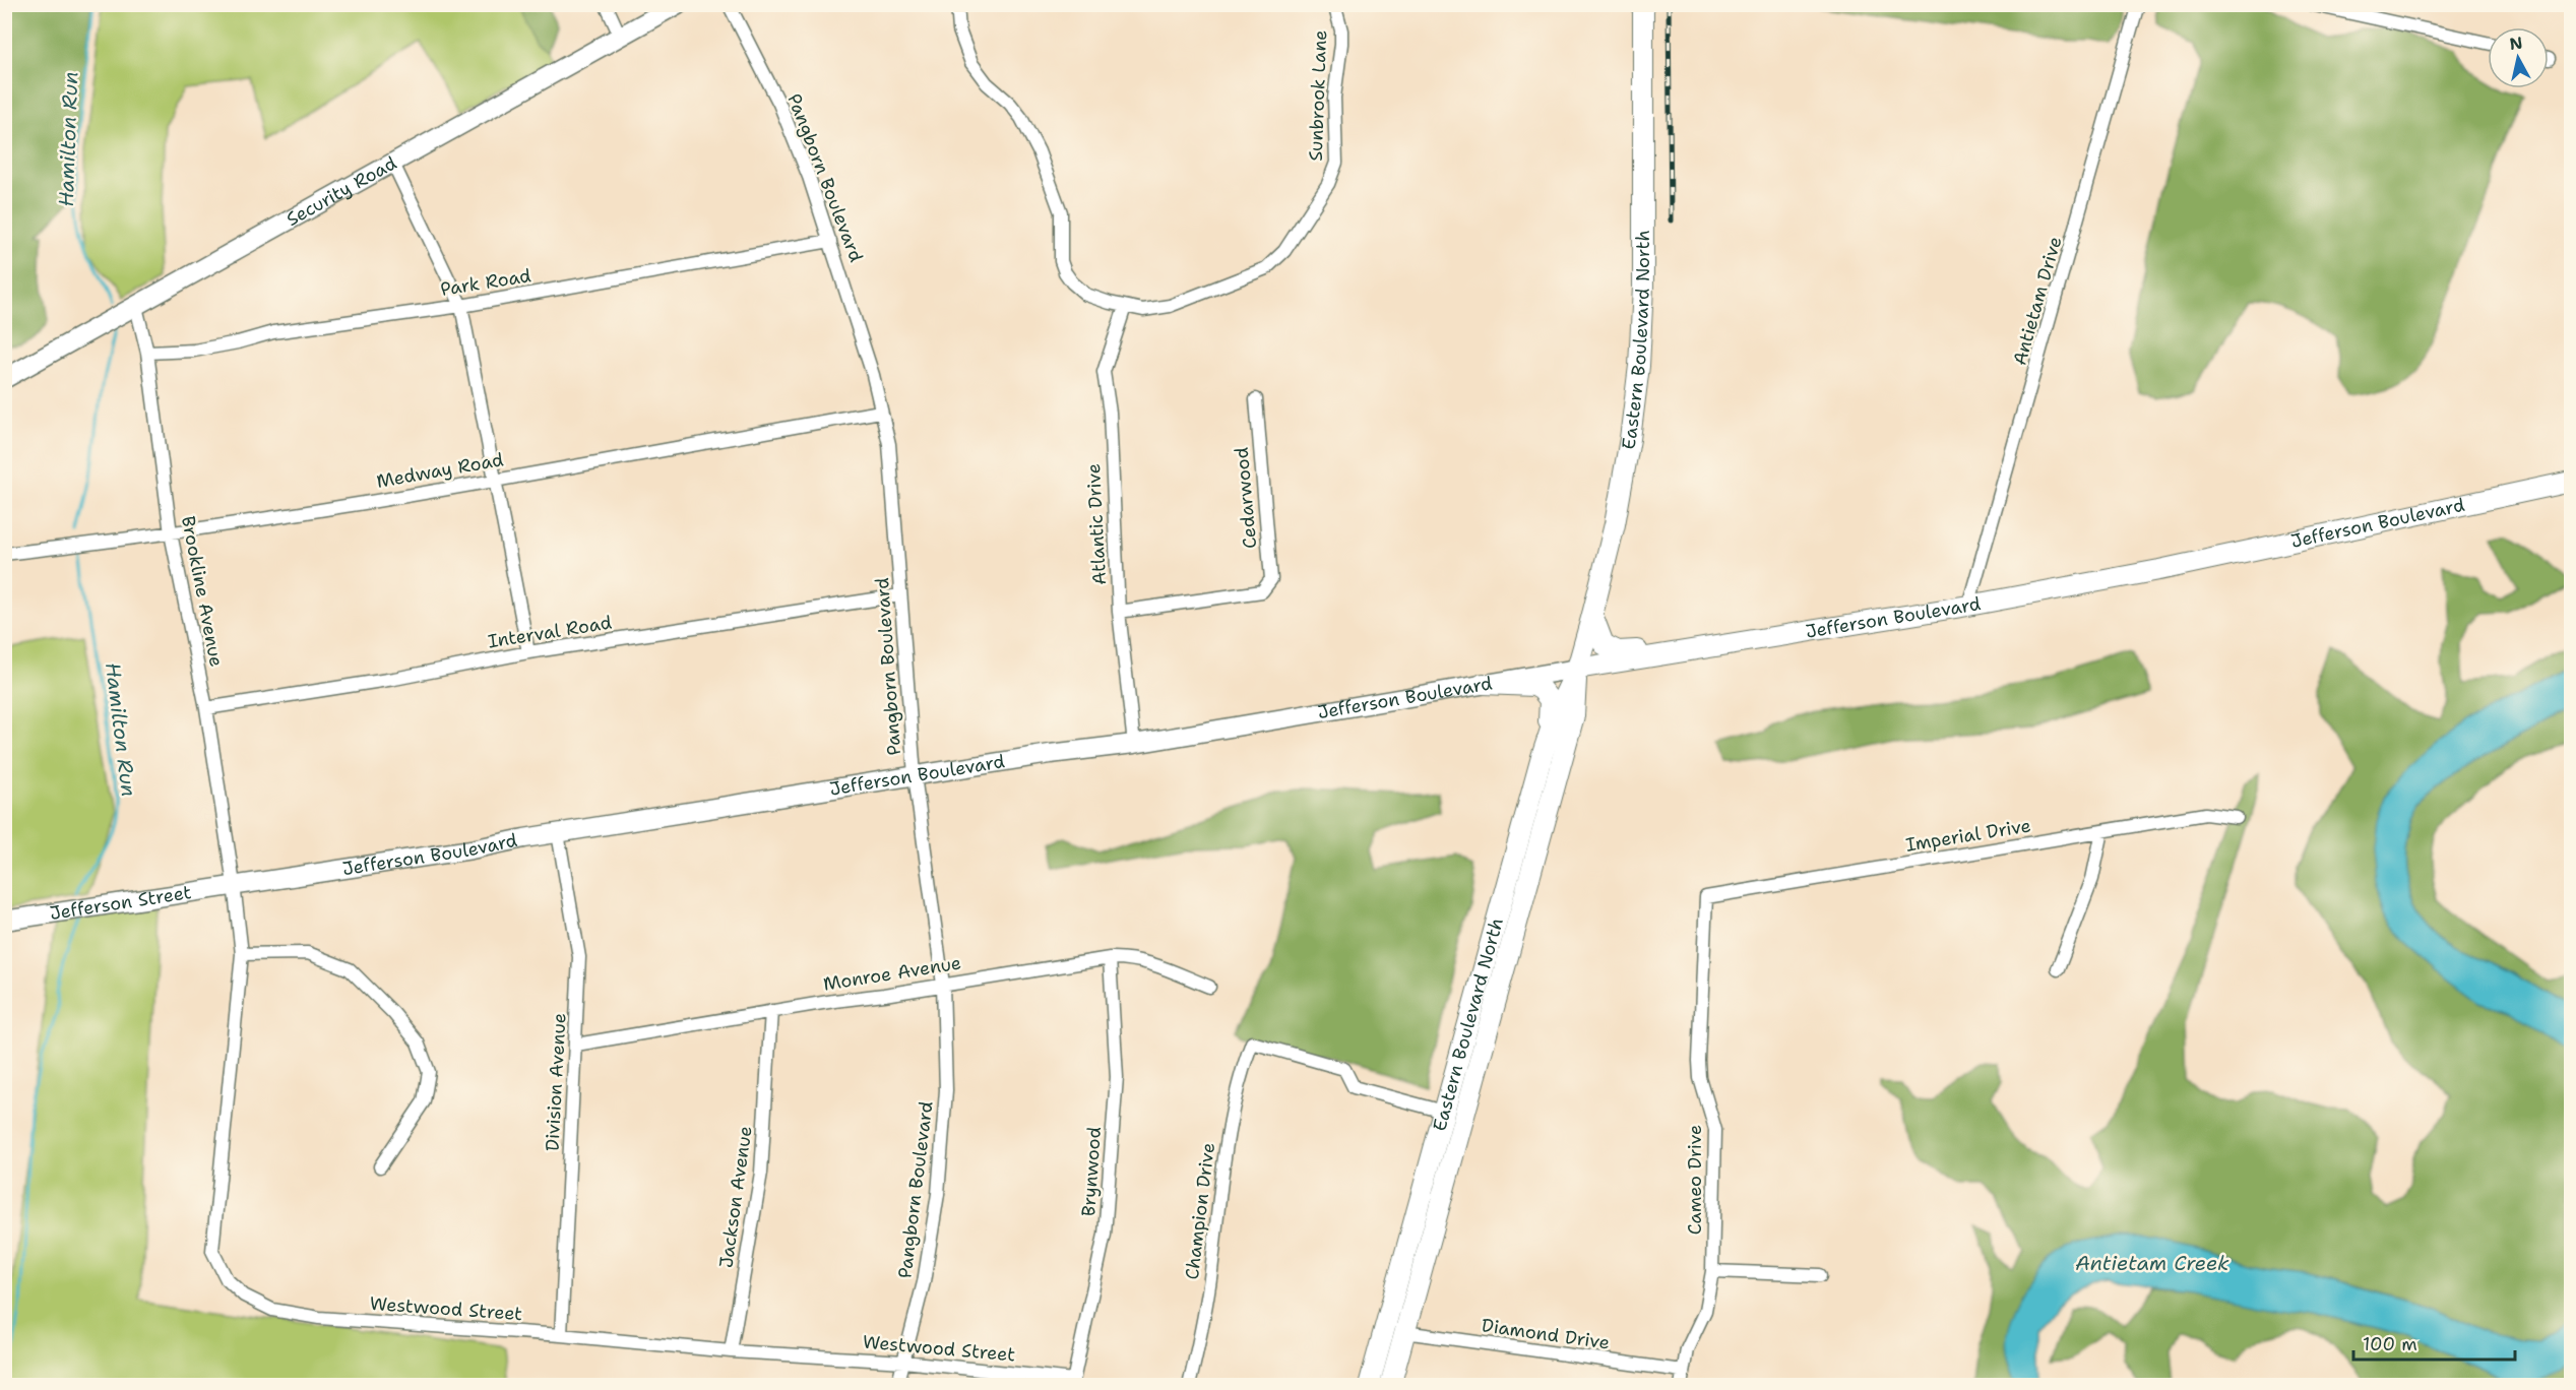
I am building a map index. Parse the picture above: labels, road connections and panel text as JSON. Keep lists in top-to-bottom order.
{
  "streets": {
    "main road": [
      "Security Road",
      "Eastern Boulevard North",
      "Jefferson Boulevard",
      "Jefferson Street"
    ],
    "street": [
      "Sunbrook Lane",
      "Pangborn Boulevard",
      "Park Road",
      "Antietam Drive",
      "Medway Road",
      "Cedarwood",
      "Atlantic Drive",
      "Brookline Avenue",
      "Interval Road",
      "Imperial Drive",
      "Monroe Avenue",
      "Division Avenue",
      "Brynwood",
      "Cameo Drive",
      "Jackson Avenue",
      "Champion Drive",
      "Westwood Street",
      "Diamond Drive"
    ]
  },
  "crossings": [
    ["Sunbrook Lane", "Atlantic Drive"],
    ["Pangborn Boulevard", "Park Road"],
    ["Pangborn Boulevard", "Medway Road"],
    ["Pangborn Boulevard", "Jefferson Boulevard"],
    ["Pangborn Boulevard", "Interval Road"],
    ["Pangborn Boulevard", "Monroe Avenue"],
    ["Pangborn Boulevard", "Westwood Street"],
    ["Security Road", "Brookline Avenue"],
    ["Park Road", "Brookline Avenue"],
    ["Antietam Drive", "Jefferson Boulevard"],
    ["Eastern Boulevard North", "Jefferson Boulevard"],
    ["Eastern Boulevard North", "Champion Drive"],
    ["Eastern Boulevard North", "Diamond Drive"],
    ["Medway Road", "Brookline Avenue"],
    ["Cedarwood", "Atlantic Drive"],
    ["Jefferson Boulevard", "Atlantic Drive"],
    ["Jefferson Boulevard", "Brookline Avenue"],
    ["Jefferson Boulevard", "Jefferson Street"],
    ["Jefferson Boulevard", "Division Avenue"],
    ["Jefferson Boulevard", "Westwood Street"],
    ["Brookline Avenue", "Interval Road"],
    ["Brookline Avenue", "Jefferson Street"],
    ["Brookline Avenue", "Westwood Street"],
    ["Imperial Drive", "Cameo Drive"],
    ["Jefferson Street", "Westwood Street"],
    ["Monroe Avenue", "Division Avenue"],
    ["Monroe Avenue", "Brynwood"],
    ["Monroe Avenue", "Jackson Avenue"],
    ["Division Avenue", "Westwood Street"],
    ["Brynwood", "Westwood Street"],
    ["Cameo Drive", "Diamond Drive"],
    ["Jackson Avenue", "Westwood Street"]
  ],
  "water": ["Hamilton Run", "Antietam Creek"],
  "scale_bar": "100 m",
  "north": "top"
}
